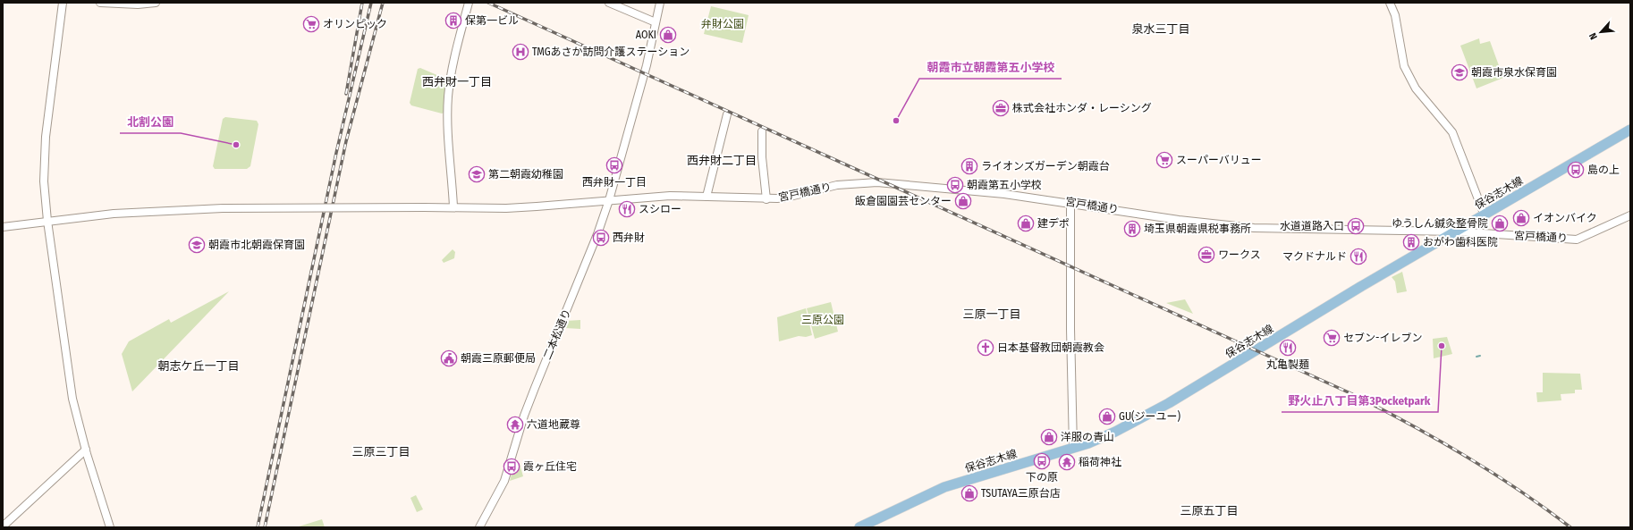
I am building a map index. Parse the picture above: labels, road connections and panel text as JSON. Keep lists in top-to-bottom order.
{
  "streets": {
    "main road": ["保谷志木線"],
    "street": ["宮戸橋通り", "二本松通り"]
  },
  "crossings": [
    ["宮戸橋通り", "保谷志木線"],
    ["宮戸橋通り", "二本松通り"]
  ],
  "districts": [
    "泉水三丁目",
    "西弁財一丁目",
    "西弁財二丁目",
    "三原一丁目",
    "朝志ケ丘一丁目",
    "三原三丁目",
    "三原五丁目"
  ],
  "parks": ["弁財公園", "三原公園"],
  "places": {
    "building": [
      "保第一ビル",
      "ライオンズガーデン朝霞台",
      "埼玉県朝霞県税事務所",
      "おがわ歯科医院"
    ],
    "supermarket": ["オリンピック", "スーパーバリュー", "セブン-イレブン"],
    "shop": [
      "AOKI",
      "飯倉園園芸センター",
      "イオンバイク",
      "建デポ",
      "ゆうしん鍼灸整骨院",
      "GU(ジーユー)",
      "洋服の青山",
      "TSUTAYA三原台店"
    ],
    "hospital": ["TMGあさか訪問介護ステーション"],
    "school or university": ["朝霞市泉水保育園", "第二朝霞幼稚園", "朝霞市北朝霞保育園"],
    "office": ["株式会社ホンダ・レーシング", "ワークス"],
    "other": ["朝霞市立朝霞第五小学校", "北割公園", "野火止八丁目第3Pocketpark"],
    "bus stop": [
      "西弁財一丁目",
      "島の上",
      "朝霞第五小学校",
      "水道道路入口",
      "西弁財",
      "下の原",
      "霞ヶ丘住宅"
    ],
    "restaurant": ["スシロー", "マクドナルド", "丸亀製麺"],
    "church": ["日本基督教団朝霞教会"],
    "public building": ["朝霞三原郵便局"],
    "temple": ["六道地蔵尊", "稲荷神社"]
  },
  "north": "bottom left"
}
